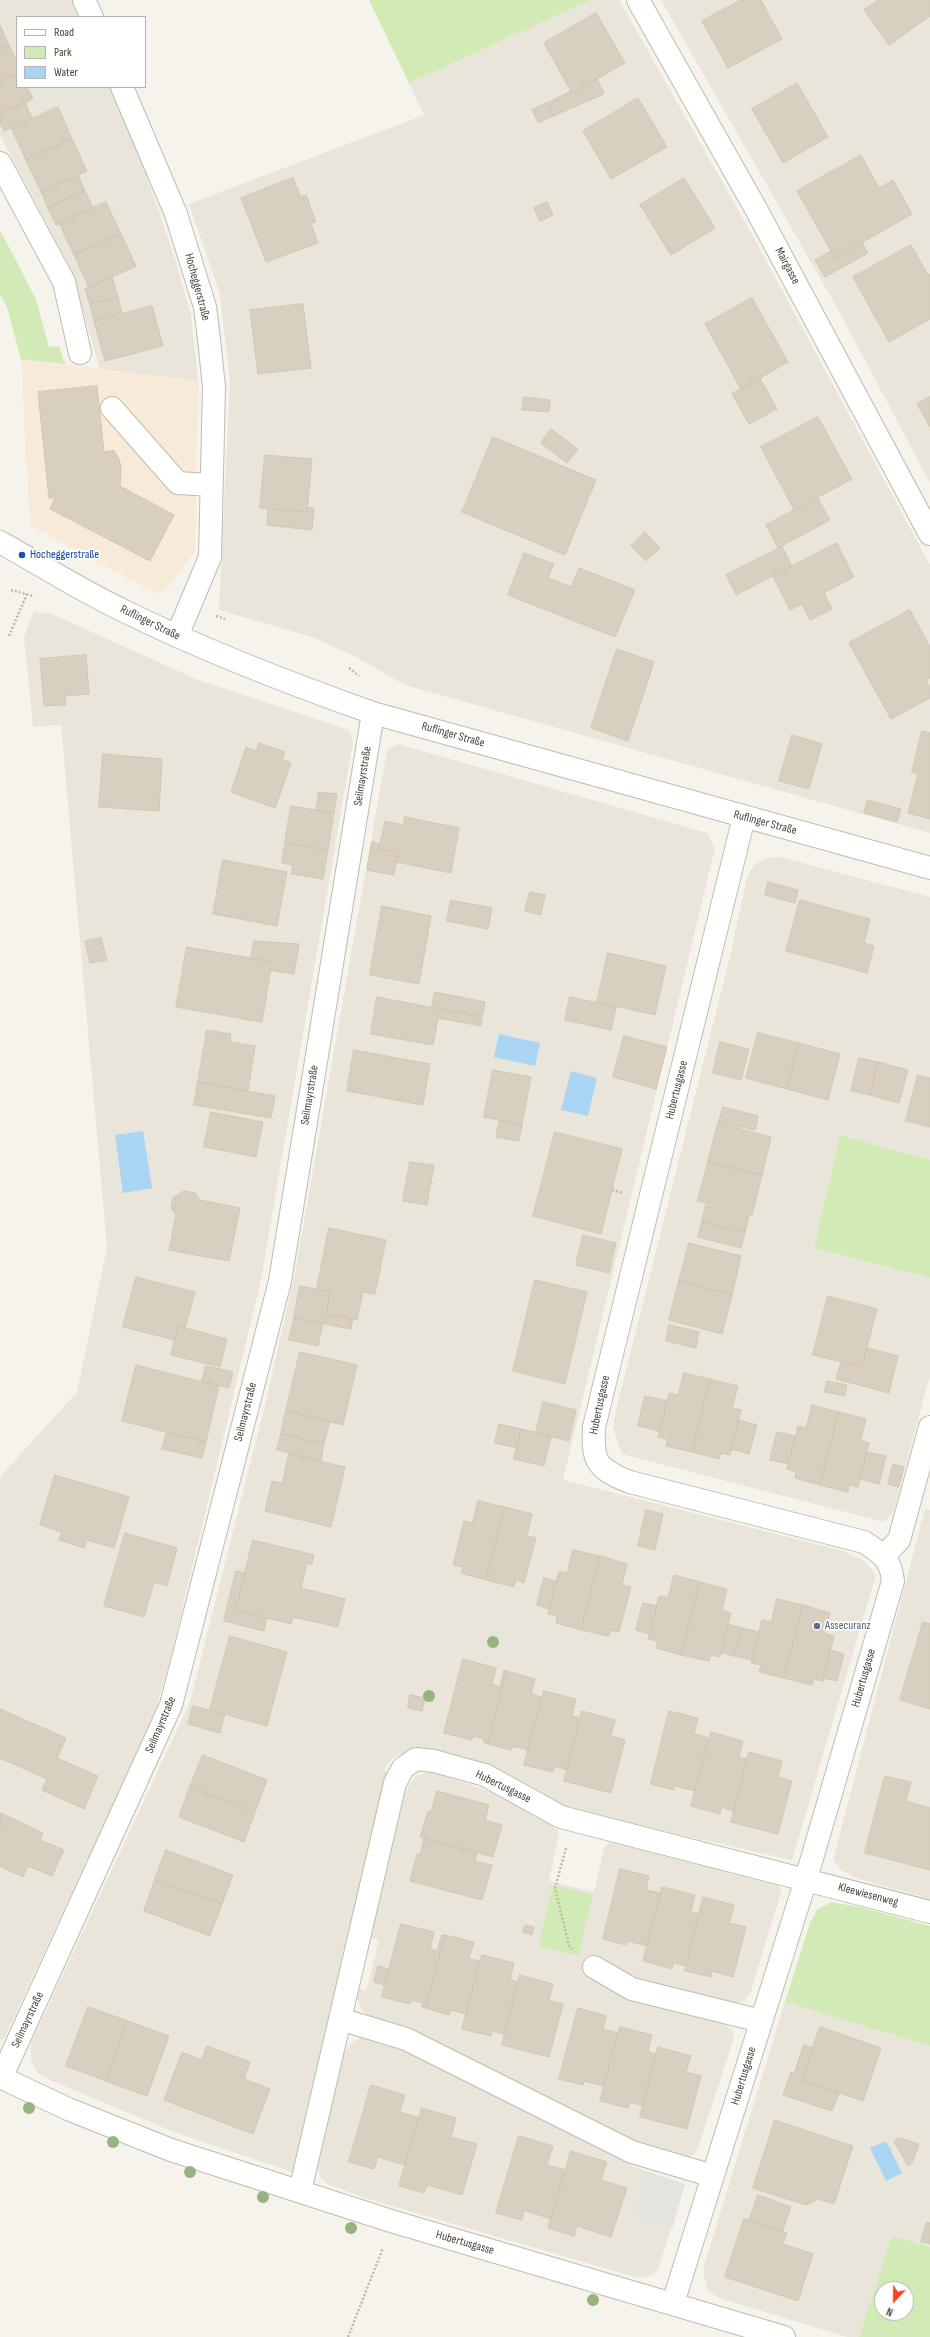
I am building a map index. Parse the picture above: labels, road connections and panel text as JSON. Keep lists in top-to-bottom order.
{
  "streets": {
    "street": [
      "Mairgasse",
      "Hocheggerstraße",
      "Ruflinger Straße",
      "Seilmayrstraße",
      "Hubertusgasse",
      "Kleewiesenweg"
    ]
  },
  "crossings": [
    ["Hocheggerstraße", "Ruflinger Straße"],
    ["Ruflinger Straße", "Seilmayrstraße"],
    ["Ruflinger Straße", "Hubertusgasse"],
    ["Seilmayrstraße", "Hubertusgasse"],
    ["Hubertusgasse", "Kleewiesenweg"]
  ],
  "places": ["Hocheggerstraße", "Assecuranz"],
  "legend": ["Road", "Park", "Water"],
  "north": "bottom"
}
